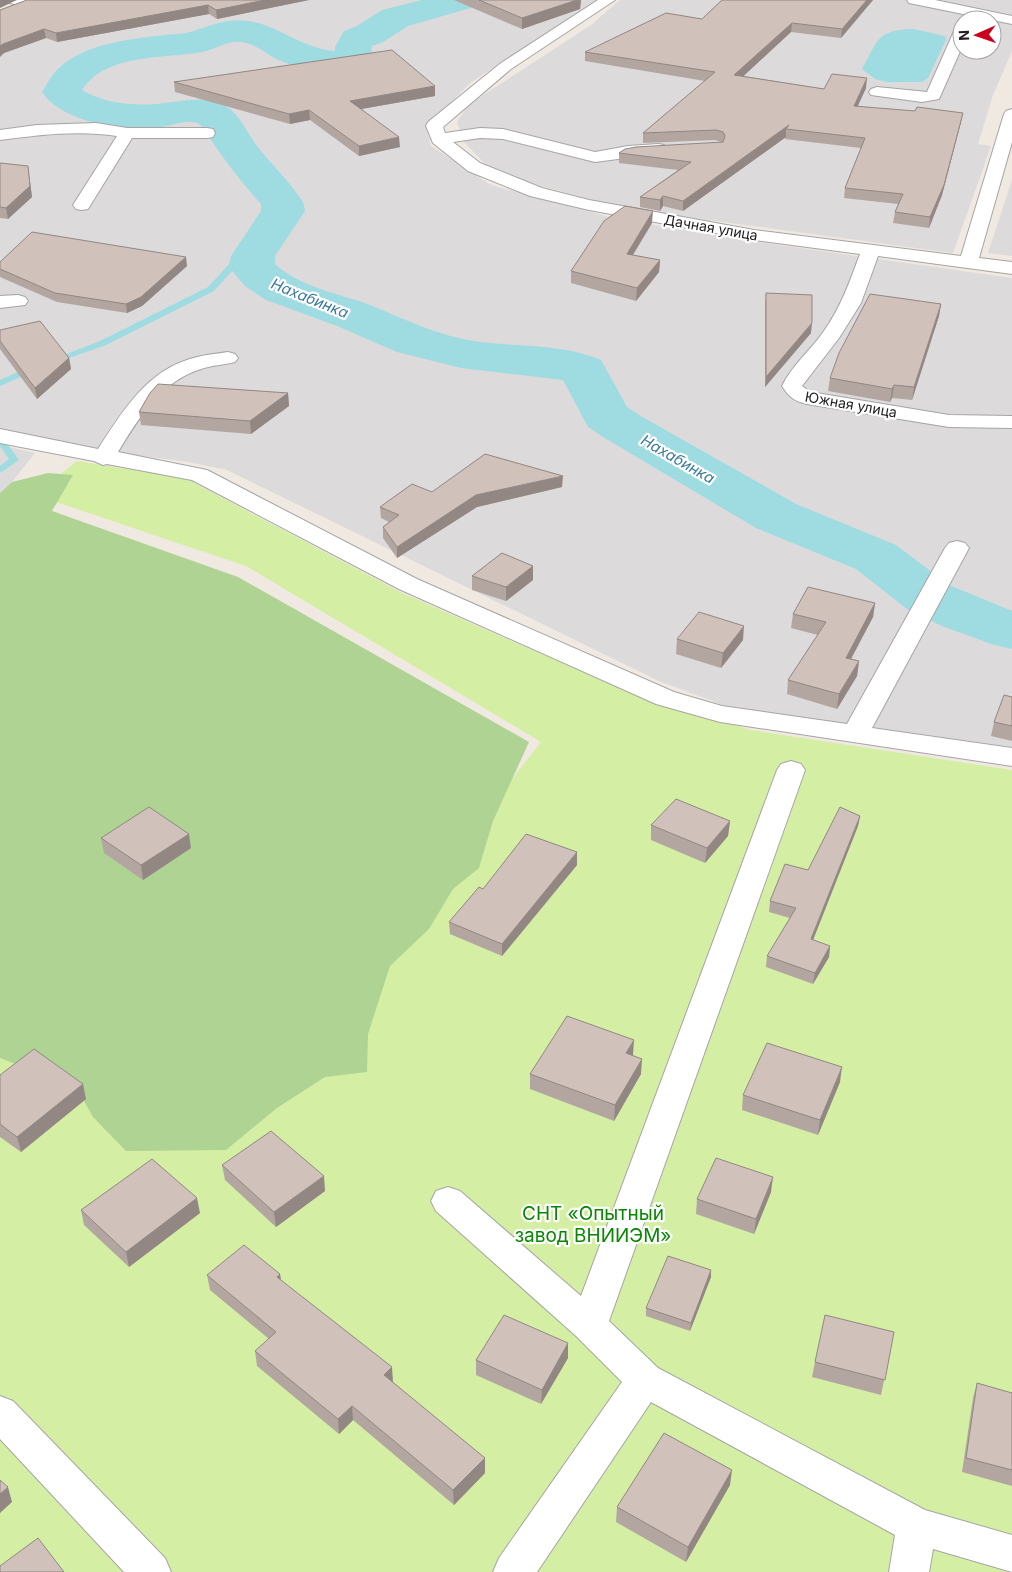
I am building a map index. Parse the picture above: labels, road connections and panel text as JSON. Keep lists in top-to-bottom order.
{
  "streets": {
    "street": ["Дачная улица", "Южная улица"]
  },
  "crossings": [
    ["Дачная улица", "Южная улица"]
  ],
  "water": ["Нахабинка"],
  "parks": ["СНТ «Опытный завод ВНИИЭМ»"],
  "north": "left"
}
